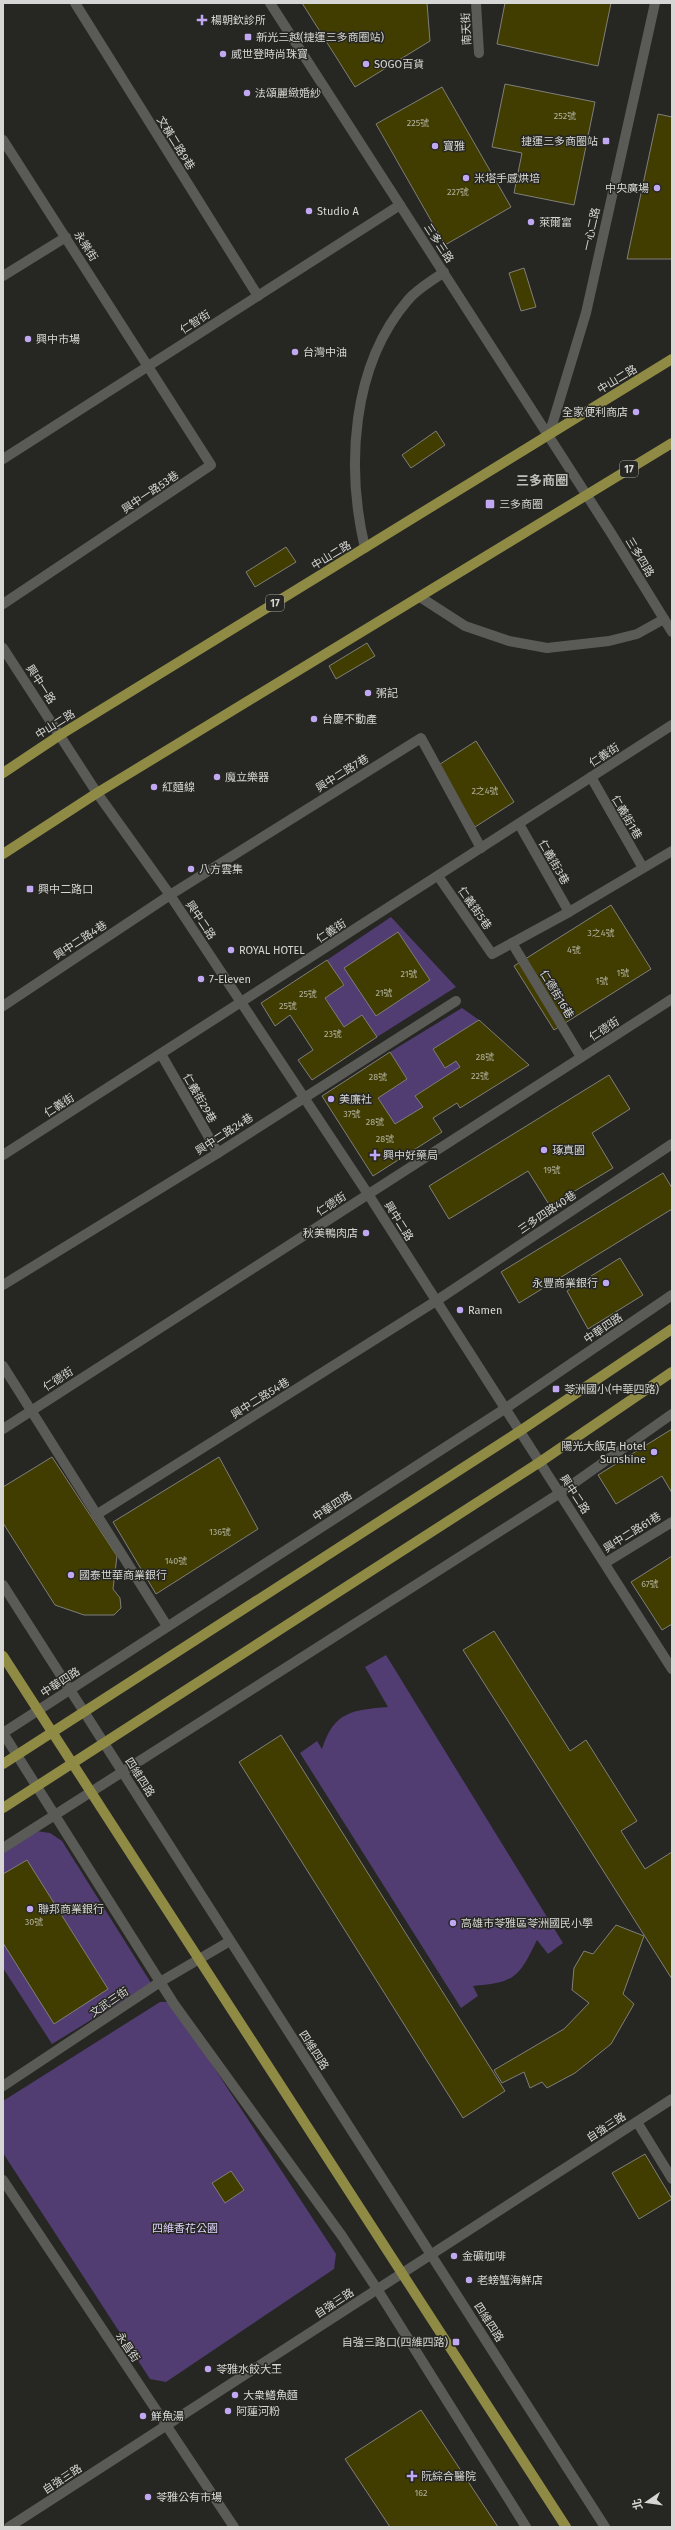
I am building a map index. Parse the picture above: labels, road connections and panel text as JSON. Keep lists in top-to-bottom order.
{
  "streets": {
    "main road": ["中山二路", "17"],
    "street": [
      "南天街",
      "文橫二路9巷",
      "一心二路",
      "三多三路",
      "永樂街",
      "仁智街",
      "興中一路53巷",
      "三多四路",
      "興中一路",
      "仁義街",
      "興中二路7巷",
      "仁義街1巷",
      "仁義街3巷",
      "仁義街5巷",
      "興中二路",
      "興中二路4巷",
      "仁德街16巷",
      "仁德街",
      "仁義街29巷",
      "興中二路24巷",
      "三多四路40巷",
      "中華四路",
      "興中二路54巷",
      "興中二路61巷",
      "四維四路",
      "文武三街",
      "自強三路",
      "永昌街"
    ]
  },
  "crossings": [
    ["文橫二路9巷", "仁智街"],
    ["一心二路", "三多三路"],
    ["一心二路", "中山二路"],
    ["三多三路", "仁智街"],
    ["三多三路", "中山二路"],
    ["三多三路", "17"],
    ["三多三路", "三多四路"],
    ["永樂街", "仁智街"],
    ["永樂街", "興中一路53巷"],
    ["仁智街", "興中一路53巷"],
    ["中山二路", "興中一路"],
    ["17", "三多四路"],
    ["17", "興中一路"],
    ["17", "興中二路"],
    ["興中一路", "興中二路"],
    ["仁義街", "興中二路7巷"],
    ["仁義街", "仁義街1巷"],
    ["仁義街", "仁義街3巷"],
    ["仁義街", "仁義街5巷"],
    ["仁義街", "興中二路"],
    ["仁義街", "仁義街29巷"],
    ["興中二路7巷", "興中二路"],
    ["興中二路7巷", "興中二路4巷"],
    ["仁義街5巷", "仁德街16巷"],
    ["興中二路", "興中二路4巷"],
    ["興中二路", "仁德街"],
    ["興中二路", "興中二路24巷"],
    ["興中二路", "三多四路40巷"],
    ["興中二路", "中華四路"],
    ["興中二路", "興中二路54巷"],
    ["興中二路", "興中二路61巷"],
    ["仁德街16巷", "仁德街"],
    ["仁義街29巷", "興中二路24巷"],
    ["三多四路40巷", "興中二路54巷"],
    ["中華四路", "四維四路"],
    ["四維四路", "文武三街"],
    ["四維四路", "自強三路"],
    ["自強三路", "永昌街"]
  ],
  "districts": ["三多商圈"],
  "parks": ["四維香花公園"],
  "places": {
    "health": ["楊朝欽診所", "興中好藥局", "阮綜合醫院"],
    "transit": [
      "新光三越(捷運三多商圈站)",
      "捷運三多商圈站",
      "三多商圈",
      "興中二路口",
      "苓洲國小(中華四路)",
      "自強三路口(四維四路)"
    ],
    "other": [
      "威世登時尚珠寶",
      "SOGO百貨",
      "法頌麗緻婚紗",
      "寶雅",
      "米塔手感烘培",
      "中央廣場",
      "Studio A",
      "萊爾富",
      "興中市場",
      "台灣中油",
      "全家便利商店",
      "粥記",
      "台慶不動產",
      "魔立樂器",
      "紅麵線",
      "八方雲集",
      "ROYAL HOTEL",
      "7-Eleven",
      "美廉社",
      "琢真園",
      "秋美鴨肉店",
      "永豐商業銀行",
      "Ramen",
      "陽光大飯店 Hotel Sunshine",
      "國泰世華商業銀行",
      "聯邦商業銀行",
      "高雄市苓雅區苓洲國民小學",
      "金礦咖啡",
      "老螃蟹海鮮店",
      "苓雅水餃大王",
      "大衆鱔魚麵",
      "阿蓮河粉",
      "鮮魚湯",
      "苓雅公有市場"
    ]
  },
  "house_numbers": [
    "252號",
    "225號",
    "227號",
    "2之4號",
    "3之4號",
    "4號",
    "1號",
    "21號",
    "1號",
    "21號",
    "25號",
    "25號",
    "23號",
    "28號",
    "22號",
    "28號",
    "37號",
    "28號",
    "28號",
    "19號",
    "136號",
    "140號",
    "67號",
    "30號",
    "162"
  ],
  "north": "left"
}
